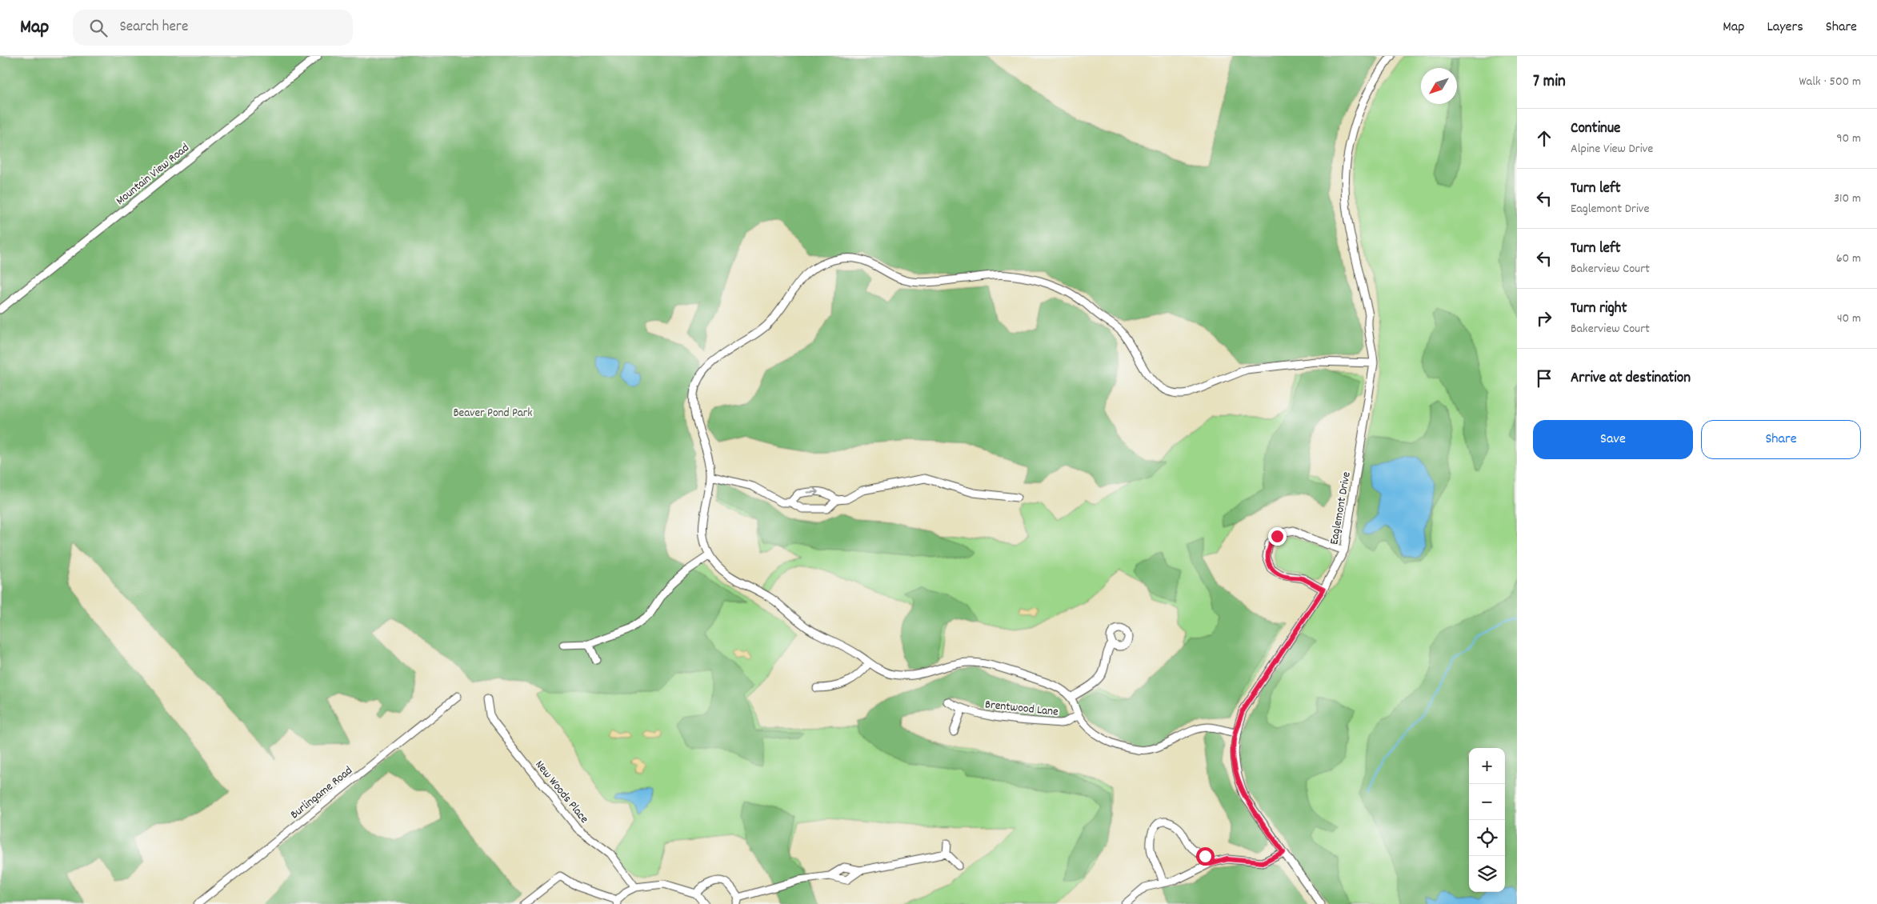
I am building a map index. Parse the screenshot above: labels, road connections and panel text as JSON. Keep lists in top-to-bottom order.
{
  "streets": {
    "street": [
      "Mountain View Road",
      "Eaglemont Drive",
      "Brentwood Lane",
      "New Woods Place",
      "Burlingame Road"
    ]
  },
  "parks": ["Beaver Pond Park"],
  "north": "bottom left",
  "page": {
    "header": "Map",
    "search": "Search here",
    "nav": ["Map", "Layers", "Share"],
    "heading": ["7 min", "Walk · 500 m"],
    "list": [
      ["Continue", "Alpine View Drive", "90 m"],
      ["Turn left", "Eaglemont Drive", "310 m"],
      ["Turn left", "Bakerview Court", "60 m"],
      ["Turn right", "Bakerview Court", "40 m"],
      "Arrive at destination"
    ],
    "buttons": ["Save", "Share"],
    "map_buttons": ["+", "−"]
  }
}
